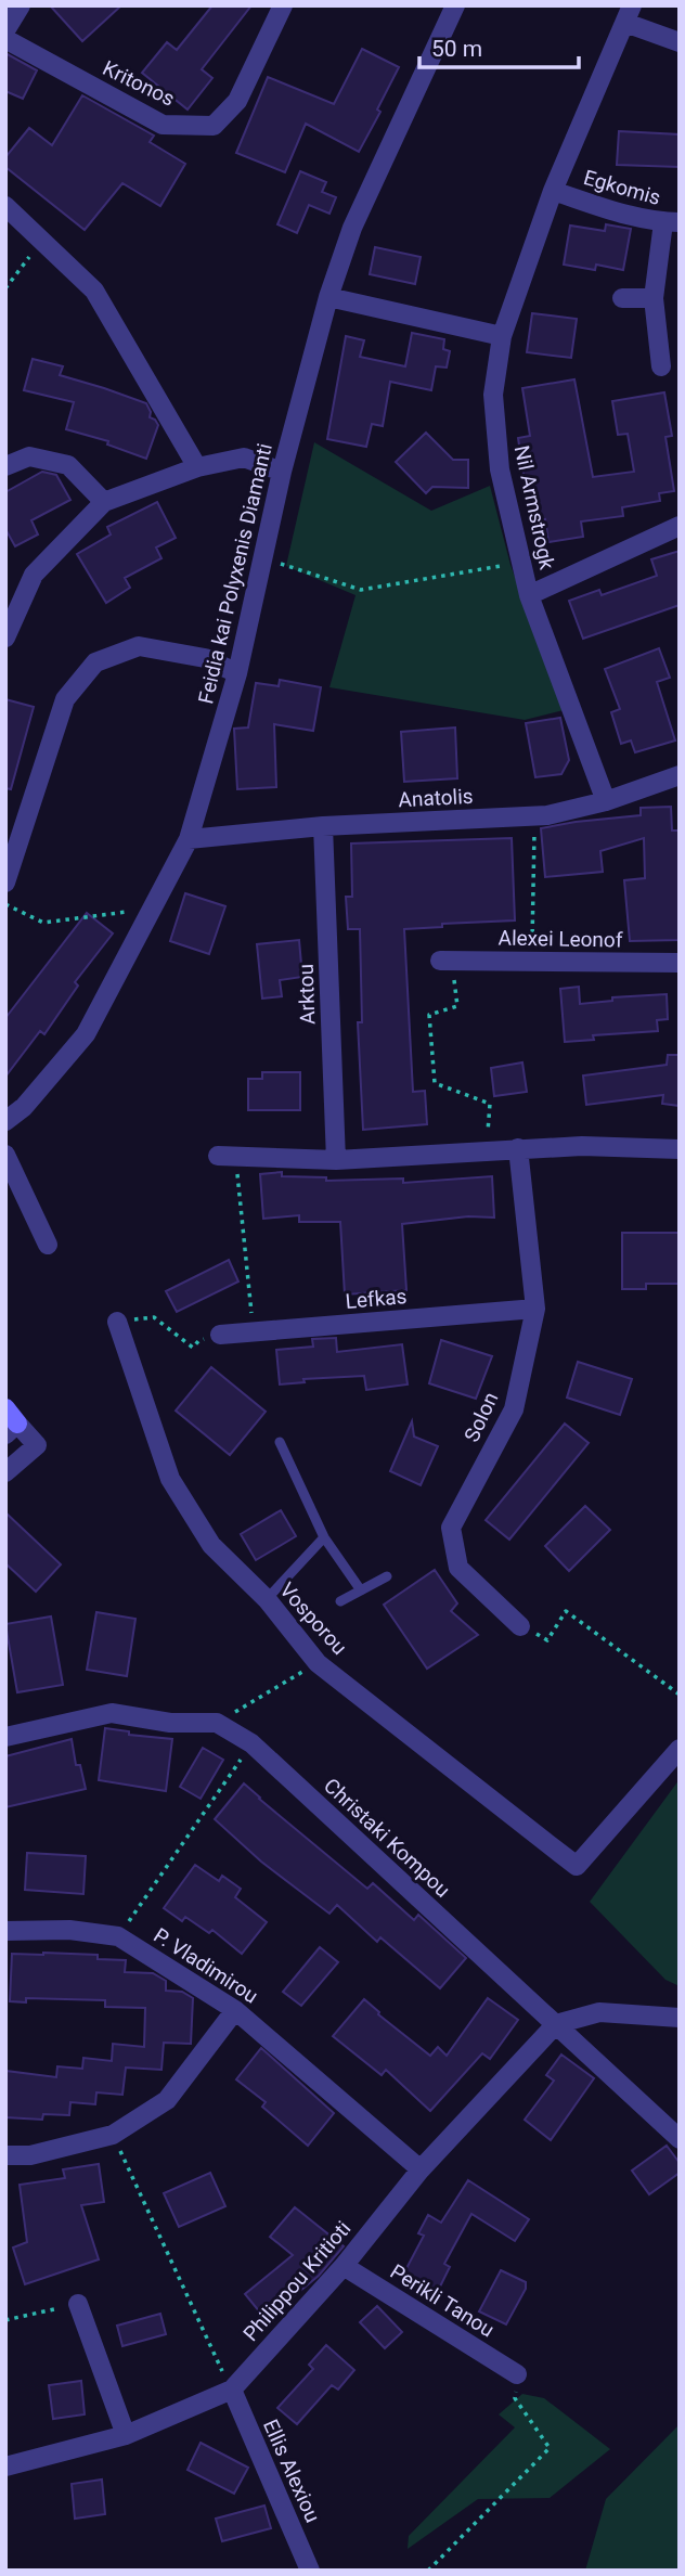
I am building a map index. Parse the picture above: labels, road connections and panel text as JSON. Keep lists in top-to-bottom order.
{
  "streets": {
    "street": [
      "Kritonos",
      "Egkomis",
      "Nil Armstrogk",
      "Feidia kai Polyxenis Diamanti",
      "Anatolis",
      "Alexei Leonof",
      "Arktou",
      "Lefkas",
      "Solon",
      "Vosporou",
      "Christaki Kompou",
      "P. Vladimirou",
      "Philippou Kritioti",
      "Perikli Tanou",
      "Ellis Alexiou"
    ]
  },
  "crossings": [
    ["Egkomis", "Nil Armstrogk"],
    ["Nil Armstrogk", "Anatolis"],
    ["Feidia kai Polyxenis Diamanti", "Anatolis"],
    ["Anatolis", "Arktou"],
    ["Lefkas", "Solon"],
    ["Christaki Kompou", "Philippou Kritioti"],
    ["P. Vladimirou", "Philippou Kritioti"],
    ["Philippou Kritioti", "Perikli Tanou"],
    ["Philippou Kritioti", "Ellis Alexiou"]
  ],
  "scale_bar": "50 m"
}
